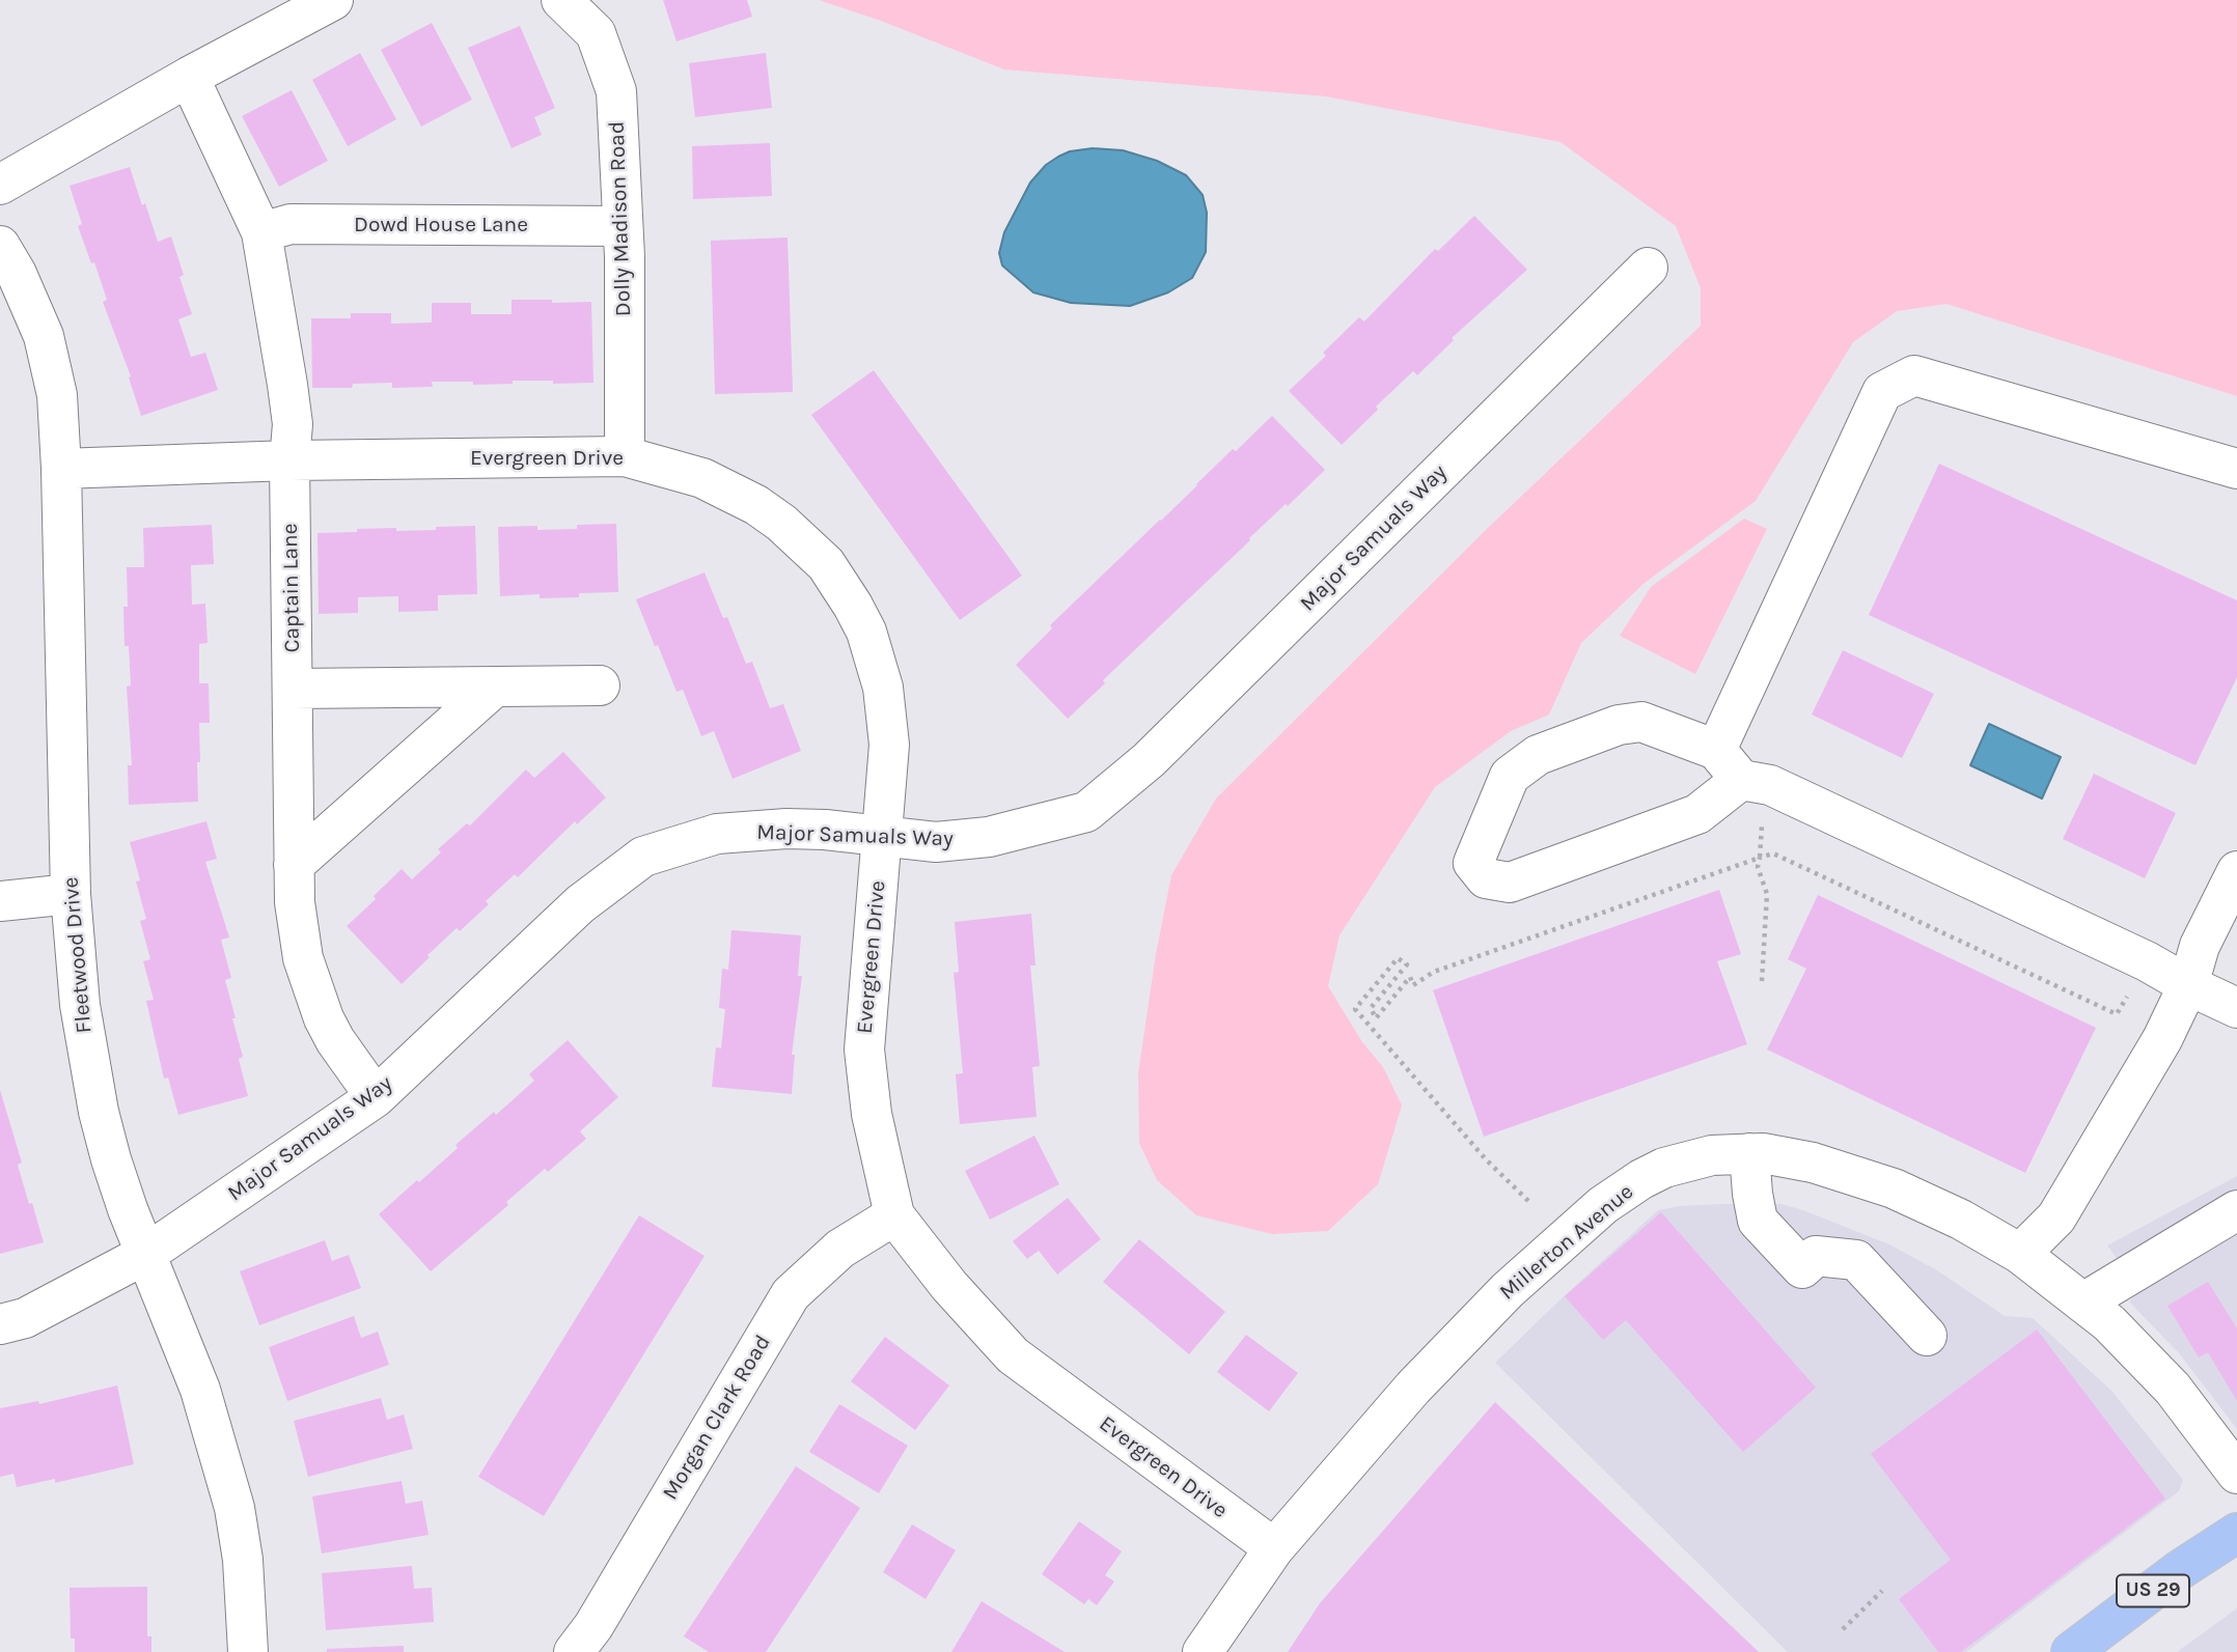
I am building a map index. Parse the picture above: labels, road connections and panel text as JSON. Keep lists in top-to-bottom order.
{
  "streets": {
    "main road": ["US 29"],
    "street": [
      "Dolly Madison Road",
      "Dowd House Lane",
      "Evergreen Drive",
      "Major Samuals Way",
      "Captain Lane",
      "Fleetwood Drive",
      "Millerton Avenue",
      "Morgan Clark Road"
    ]
  },
  "crossings": [
    ["Dolly Madison Road", "Dowd House Lane"],
    ["Dolly Madison Road", "Evergreen Drive"],
    ["Dowd House Lane", "Captain Lane"],
    ["Evergreen Drive", "Major Samuals Way"],
    ["Evergreen Drive", "Captain Lane"],
    ["Evergreen Drive", "Fleetwood Drive"],
    ["Evergreen Drive", "Millerton Avenue"],
    ["Evergreen Drive", "Morgan Clark Road"],
    ["Major Samuals Way", "Captain Lane"],
    ["Major Samuals Way", "Fleetwood Drive"]
  ]
}
